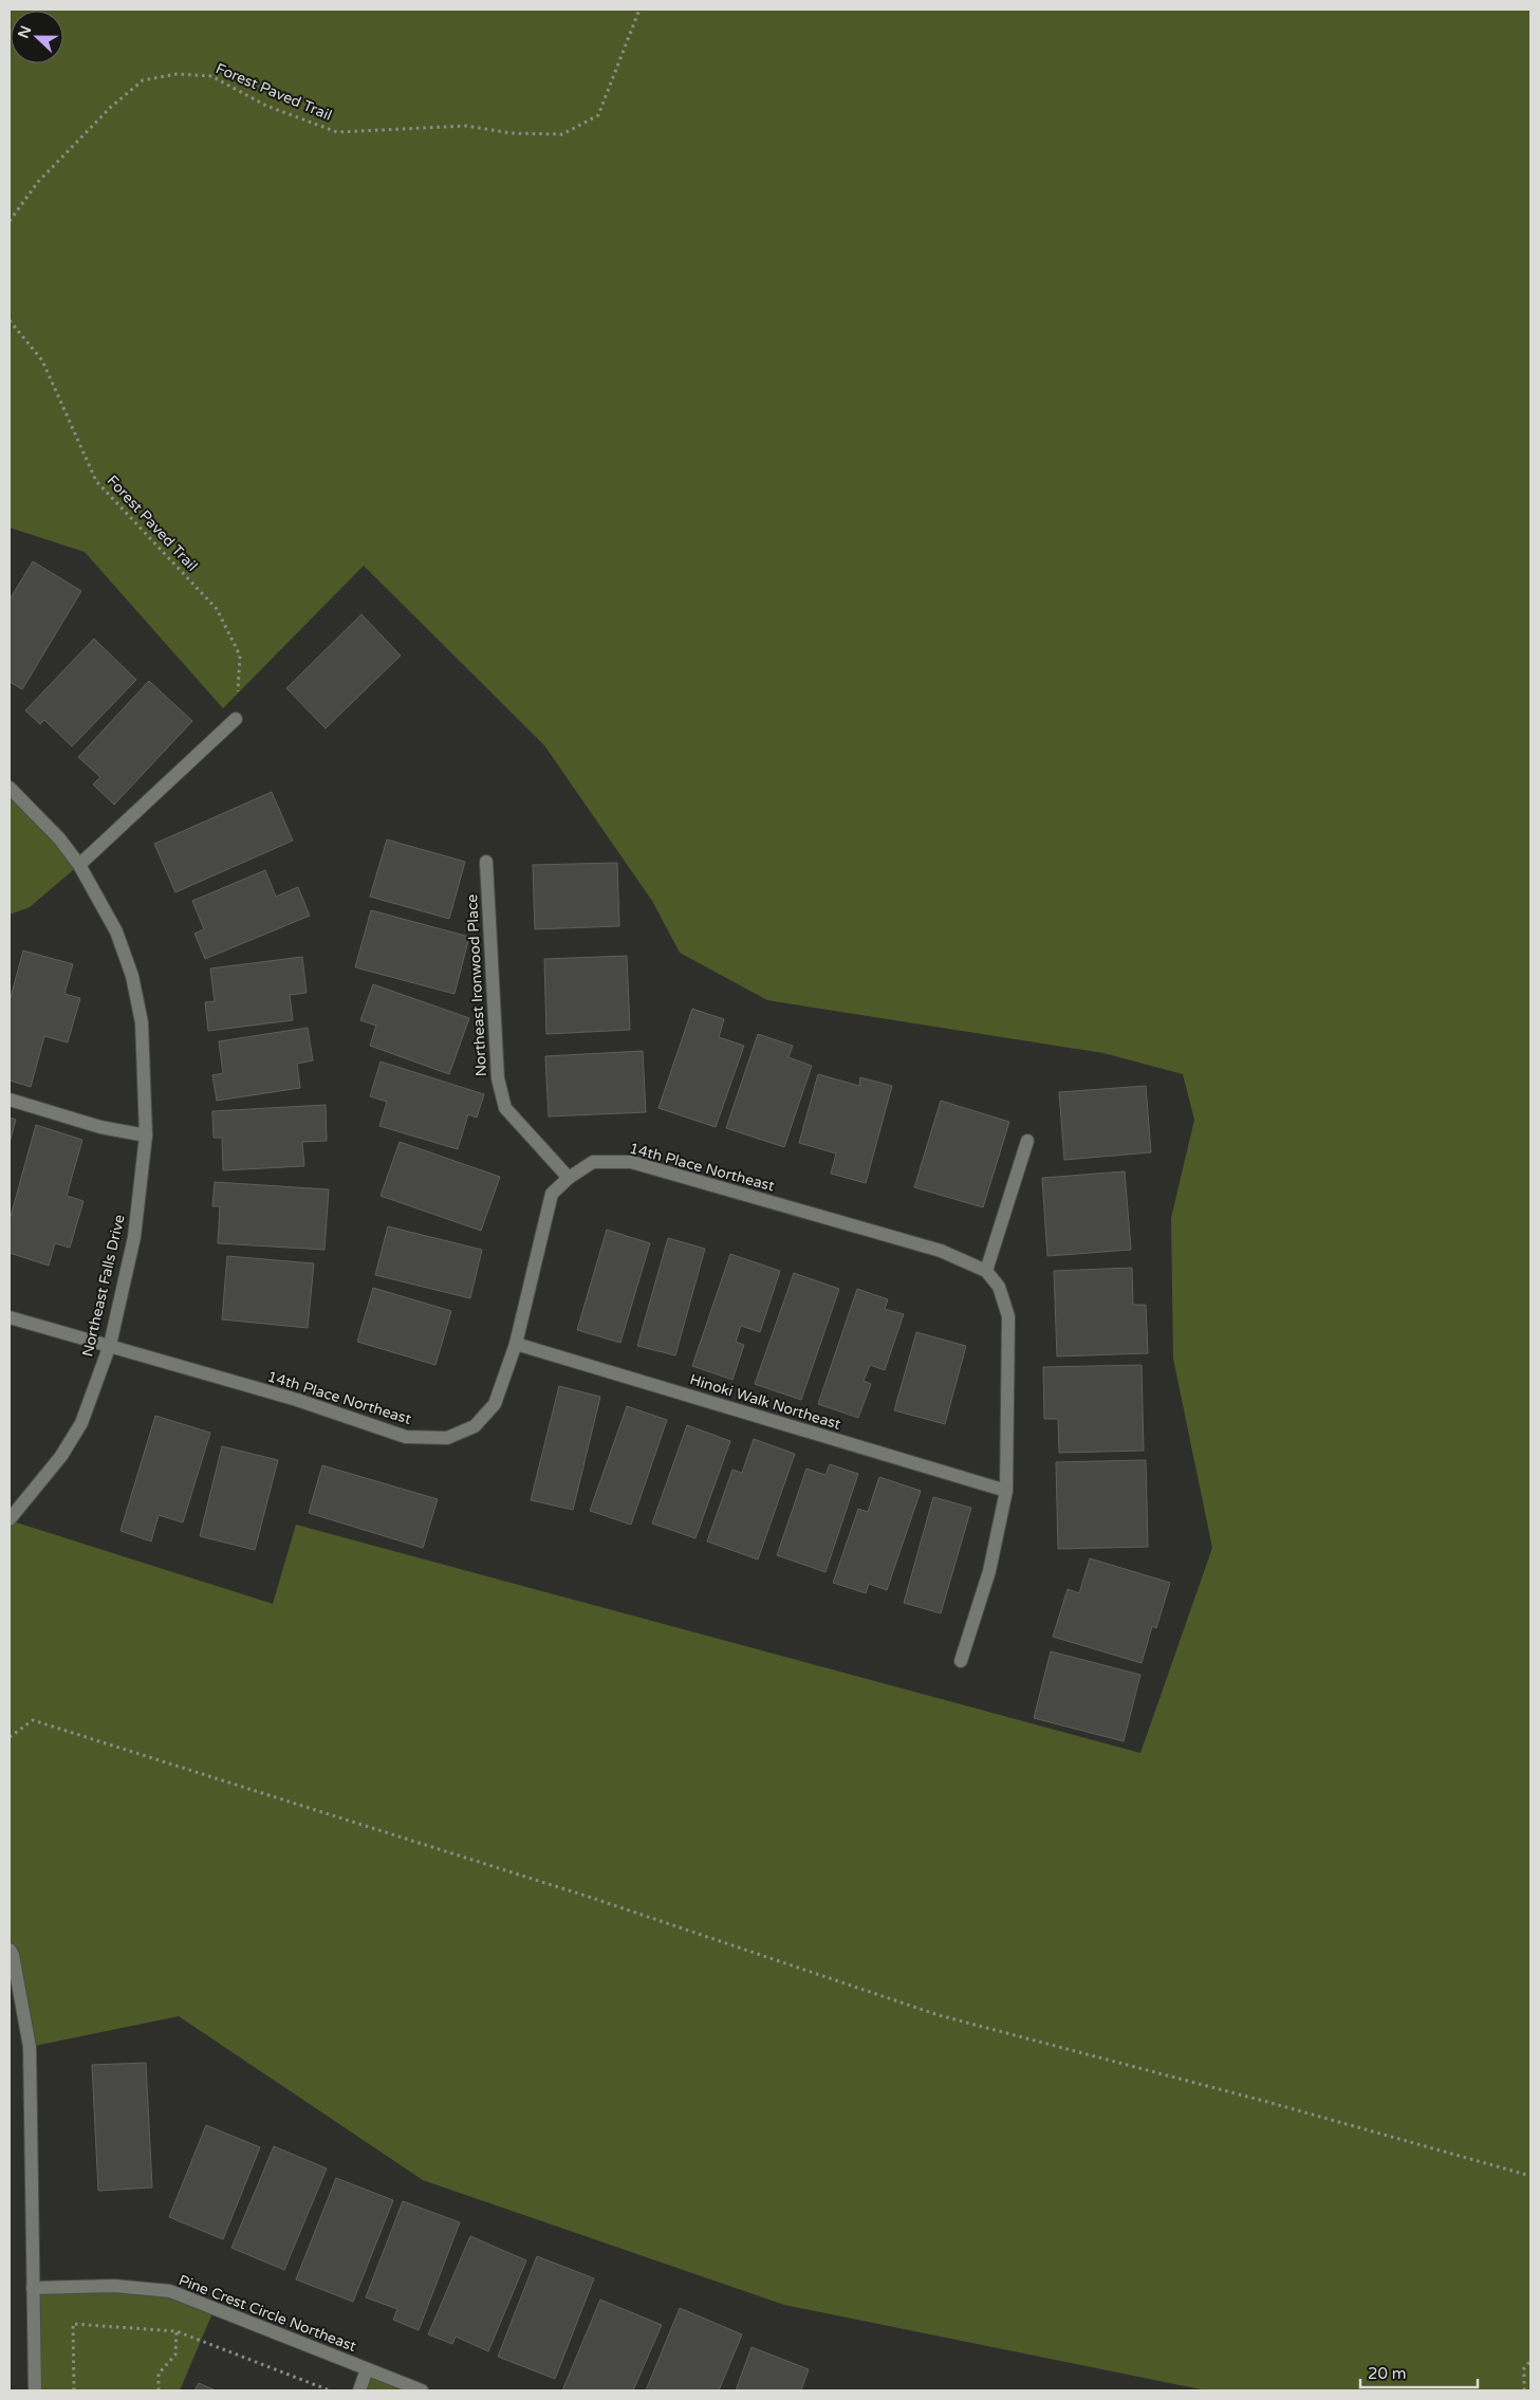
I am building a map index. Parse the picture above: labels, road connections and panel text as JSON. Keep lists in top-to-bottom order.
{
  "streets": {
    "street": [
      "Northeast Ironwood Place",
      "14th Place Northeast",
      "Northeast Falls Drive",
      "Hinoki Walk Northeast",
      "Pine Crest Circle Northeast"
    ],
    "path": ["Forest Paved Trail"]
  },
  "crossings": [
    ["Northeast Ironwood Place", "14th Place Northeast"],
    ["14th Place Northeast", "Northeast Falls Drive"],
    ["14th Place Northeast", "Hinoki Walk Northeast"]
  ],
  "scale_bar": "20 m",
  "north": "left"
}
